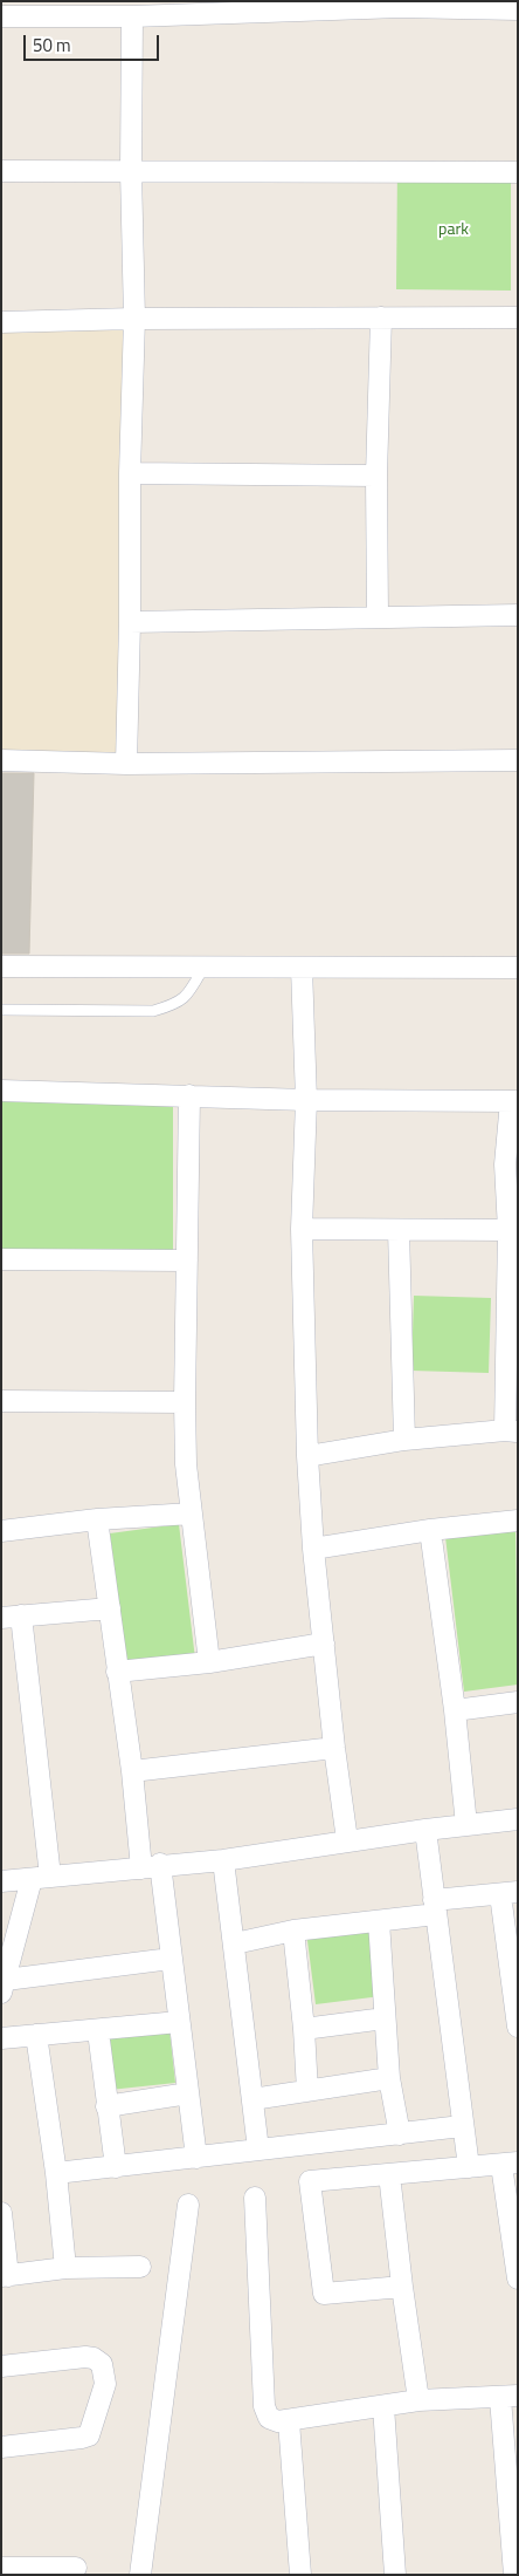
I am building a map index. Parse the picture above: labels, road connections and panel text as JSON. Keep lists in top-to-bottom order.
{
  "parks": ["park"],
  "scale_bar": "50 m"
}
